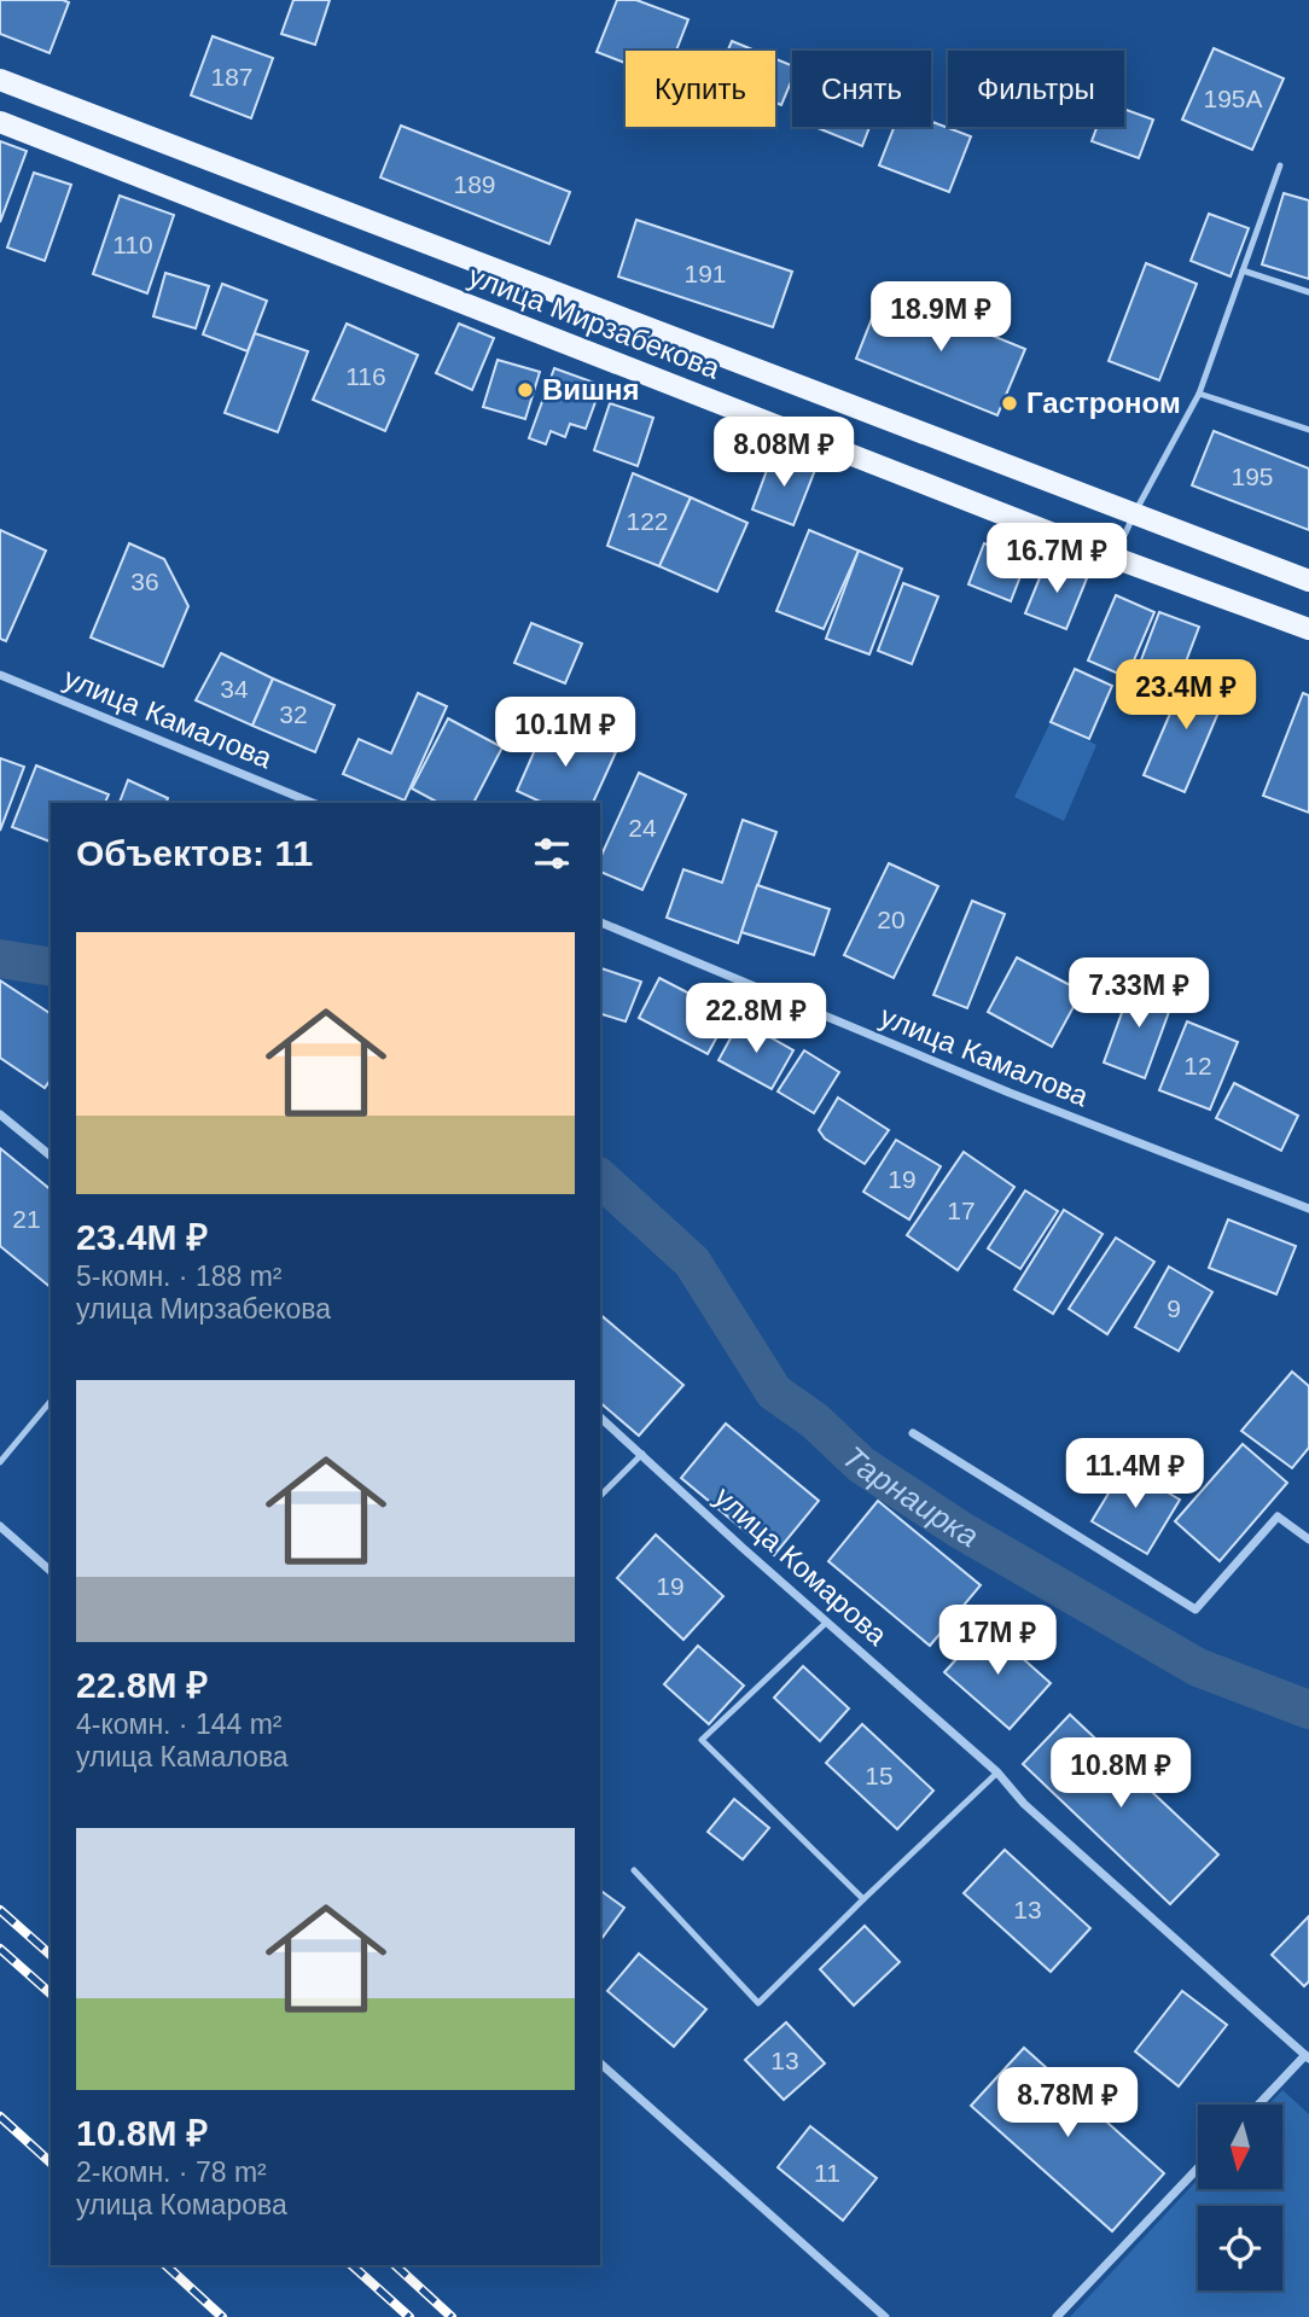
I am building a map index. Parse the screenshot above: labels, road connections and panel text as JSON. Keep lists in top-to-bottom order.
{
  "streets": {
    "main road": ["улица Мирзабекова"],
    "street": ["улица Камалова", "улица Комарова"]
  },
  "water": ["Тарнаирка"],
  "places": ["Вишня", "Гастроном"],
  "house_numbers": [
    "187",
    "195А",
    "189",
    "110",
    "191",
    "116",
    "195",
    "122",
    "36",
    "34",
    "32",
    "24",
    "20",
    "12",
    "19",
    "17",
    "21",
    "9",
    "19",
    "15",
    "13",
    "13",
    "11"
  ],
  "north": "bottom",
  "page": {
    "chip": ["Купить", "Снять", "Фильтры"],
    "price": [
      "18.9M ₽",
      "8.08M ₽",
      "16.7M ₽",
      "23.4M ₽",
      "10.1M ₽",
      "7.33M ₽",
      "22.8M ₽",
      "11.4M ₽",
      "17M ₽",
      "10.8M ₽",
      "8.78M ₽"
    ],
    "heading": "Объектов: 11",
    "list": [
      {
        "name": "23.4M ₽",
        "note": "5-комн. · 188 m² · улица Мирзабекова"
      },
      {
        "name": "22.8M ₽",
        "note": "4-комн. · 144 m² · улица Камалова"
      },
      {
        "name": "10.8M ₽",
        "note": "2-комн. · 78 m² · улица Комарова"
      }
    ]
  }
}
